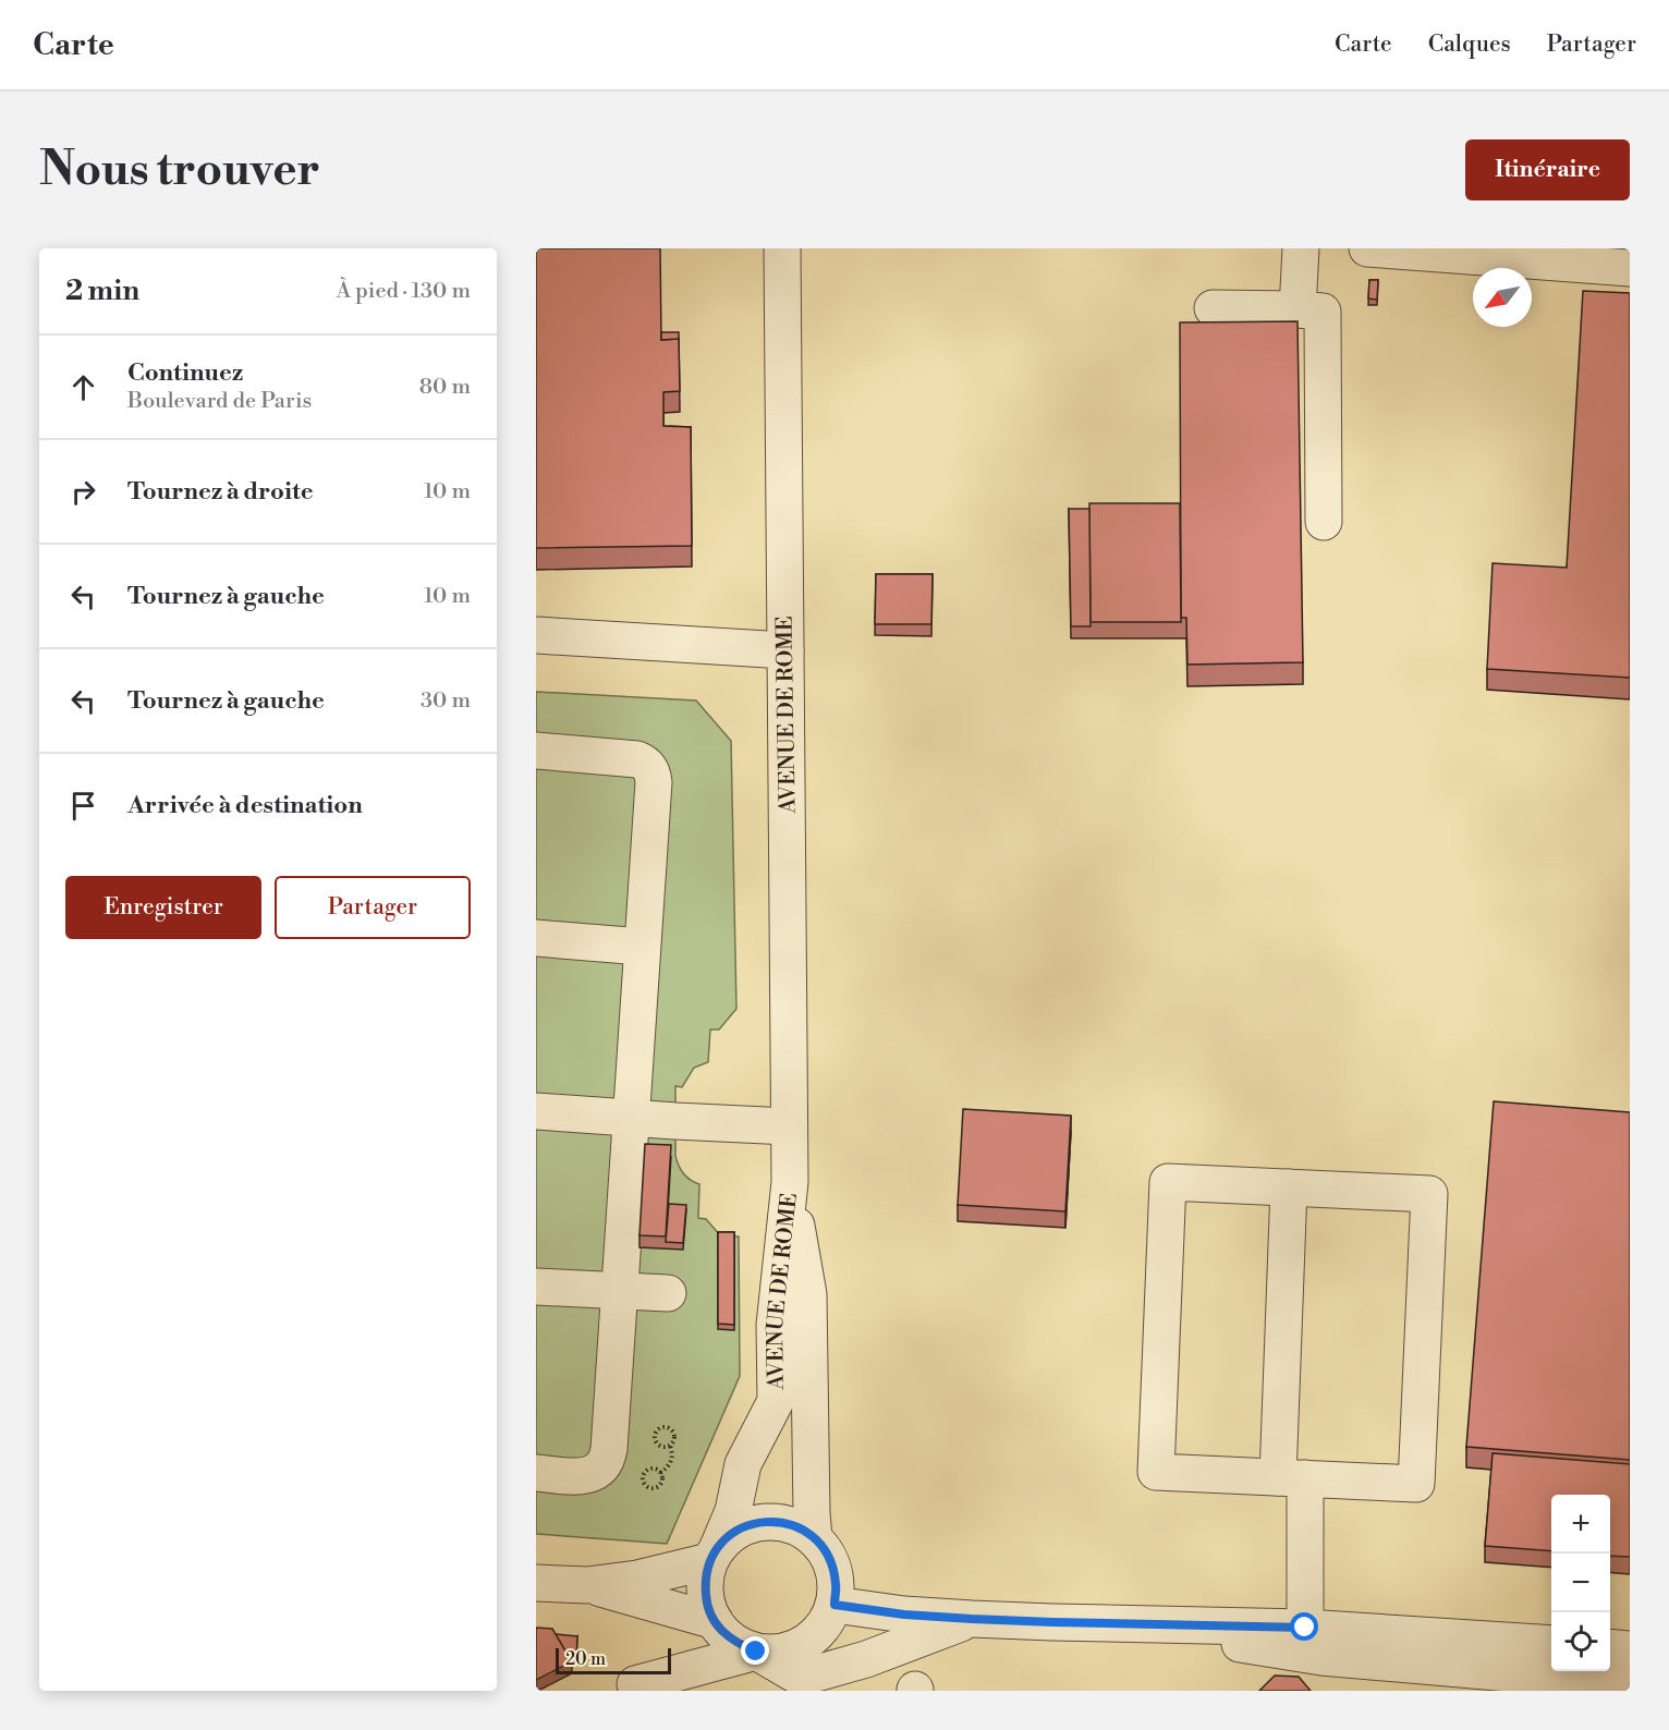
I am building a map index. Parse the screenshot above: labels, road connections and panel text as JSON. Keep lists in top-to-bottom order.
{
  "streets": {
    "street": ["AVENUE DE ROME"]
  },
  "scale_bar": "20 m",
  "north": "bottom left",
  "page": {
    "header": "Carte",
    "nav": ["Carte", "Calques", "Partager"],
    "buttons": [
      "Itinéraire",
      ["Enregistrer", "Partager"]
    ],
    "title": "Nous trouver",
    "heading": ["2 min", "À pied · 130 m"],
    "list": [
      ["Continuez", "Boulevard de Paris", "80 m"],
      ["Tournez à droite", "10 m"],
      ["Tournez à gauche", "10 m"],
      ["Tournez à gauche", "30 m"],
      "Arrivée à destination"
    ],
    "map_buttons": ["+", "−"],
    "scale": "20 m"
  }
}
